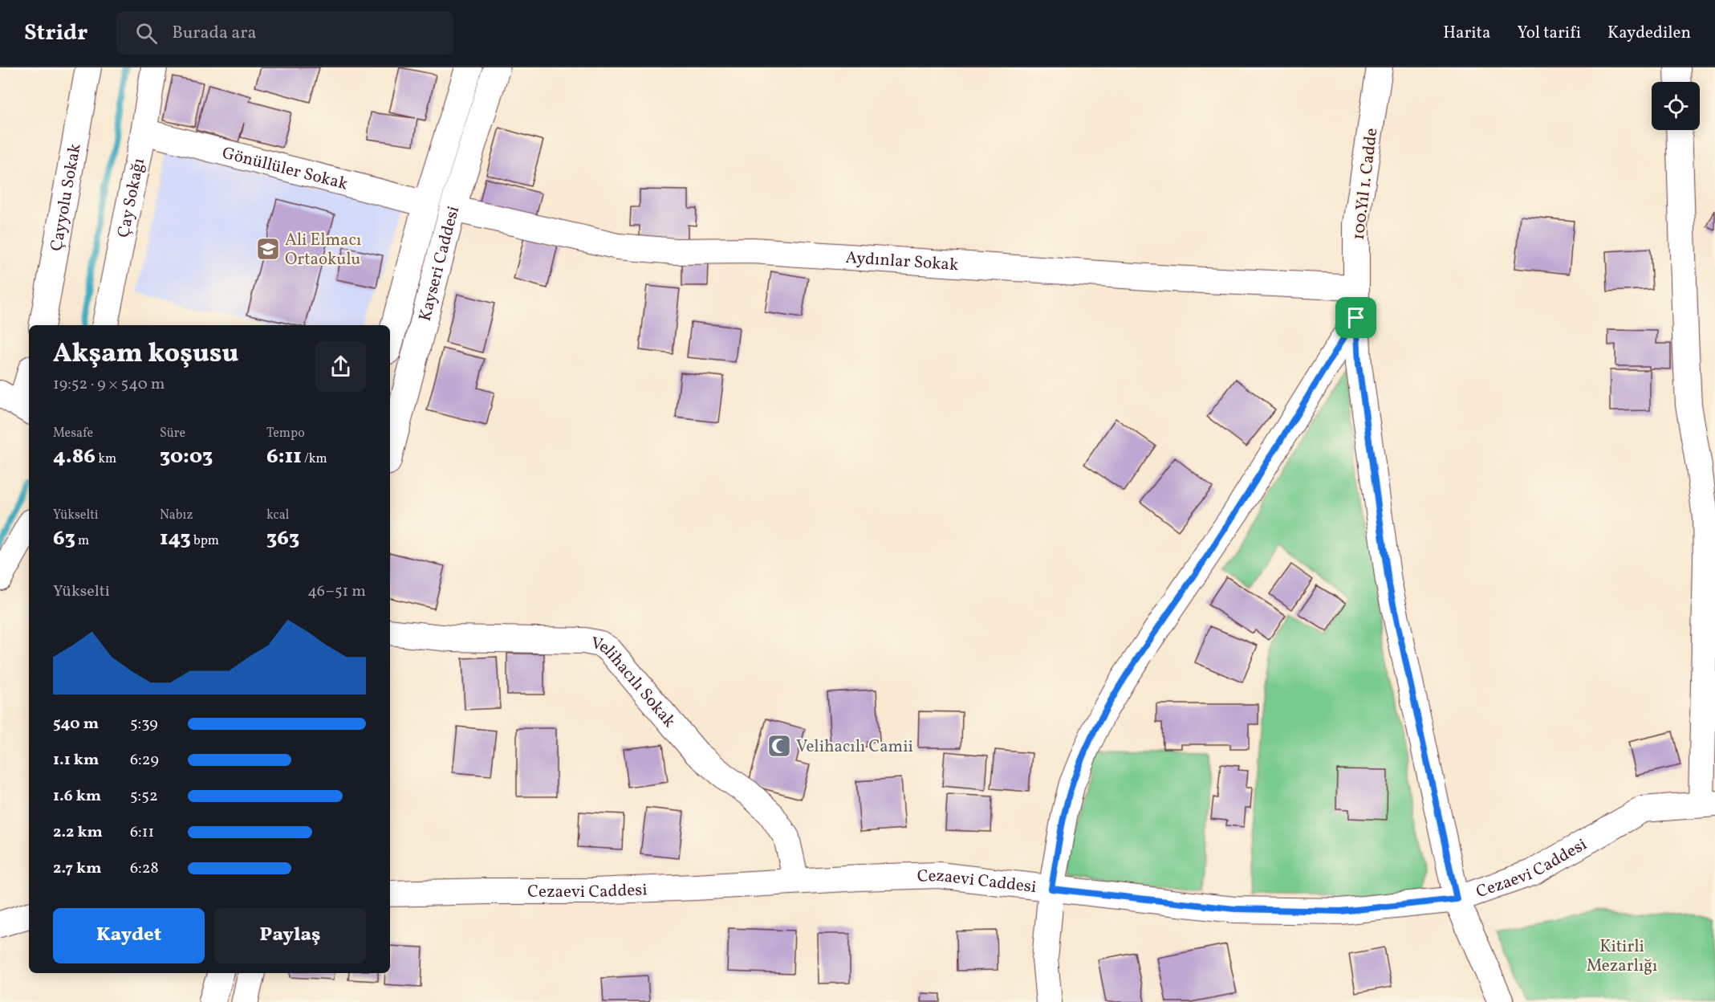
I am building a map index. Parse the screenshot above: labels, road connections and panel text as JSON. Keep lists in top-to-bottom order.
{
  "streets": {
    "main road": ["Kayseri Caddesi"],
    "street": [
      "Gönüllüler Sokak",
      "100.Yıl 1. Cadde",
      "Çayyolu Sokak",
      "Çay Sokağı",
      "Aydınlar Sokak",
      "Velihacılı Sokak",
      "Cezaevi Caddesi"
    ]
  },
  "crossings": [
    ["Gönüllüler Sokak", "Çay Sokağı"],
    ["Gönüllüler Sokak", "Kayseri Caddesi"],
    ["100.Yıl 1. Cadde", "Aydınlar Sokak"],
    ["100.Yıl 1. Cadde", "Cezaevi Caddesi"],
    ["Aydınlar Sokak", "Kayseri Caddesi"],
    ["Velihacılı Sokak", "Cezaevi Caddesi"]
  ],
  "parks": ["Kitirli Mezarlığı"],
  "places": {
    "school or university": ["Ali Elmacı Ortaokulu"],
    "mosque": ["Velihacılı Camii"]
  },
  "page": {
    "header": "Stridr",
    "search": "Burada ara",
    "nav": ["Harita", "Yol tarifi", "Kaydedilen"],
    "heading": ["Akşam koşusu", "19:52 · 9 × 540 m"],
    "stats": [
      ["Mesafe", "4.86 km"],
      ["Süre", "30:03"],
      ["Tempo", "6:11 /km"],
      ["Yükselti", "63 m"],
      ["Nabız", "143 bpm"],
      ["kcal", "363"]
    ],
    "chart": ["Yükselti", "46–51 m"],
    "list": [
      {
        "name": "540 m",
        "note": "5:39"
      },
      {
        "name": "1.1 km",
        "note": "6:29"
      },
      {
        "name": "1.6 km",
        "note": "5:52"
      },
      {
        "name": "2.2 km",
        "note": "6:11"
      },
      {
        "name": "2.7 km",
        "note": "6:28"
      }
    ],
    "buttons": ["Kaydet", "Paylaş"]
  }
}
